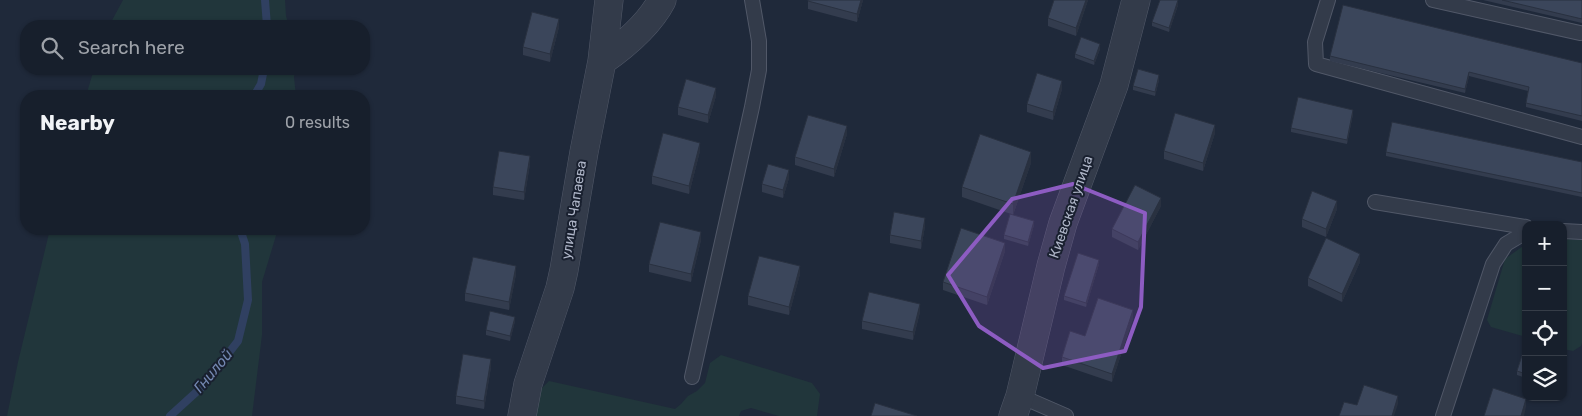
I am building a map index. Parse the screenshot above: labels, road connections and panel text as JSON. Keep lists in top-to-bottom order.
{
  "streets": {
    "street": ["Киевская улица", "улица Чапаева"]
  },
  "water": ["Гнилой"],
  "page": {
    "search": "Search here",
    "heading": ["Nearby", "0 results"],
    "map_buttons": ["+", "−"]
  }
}
